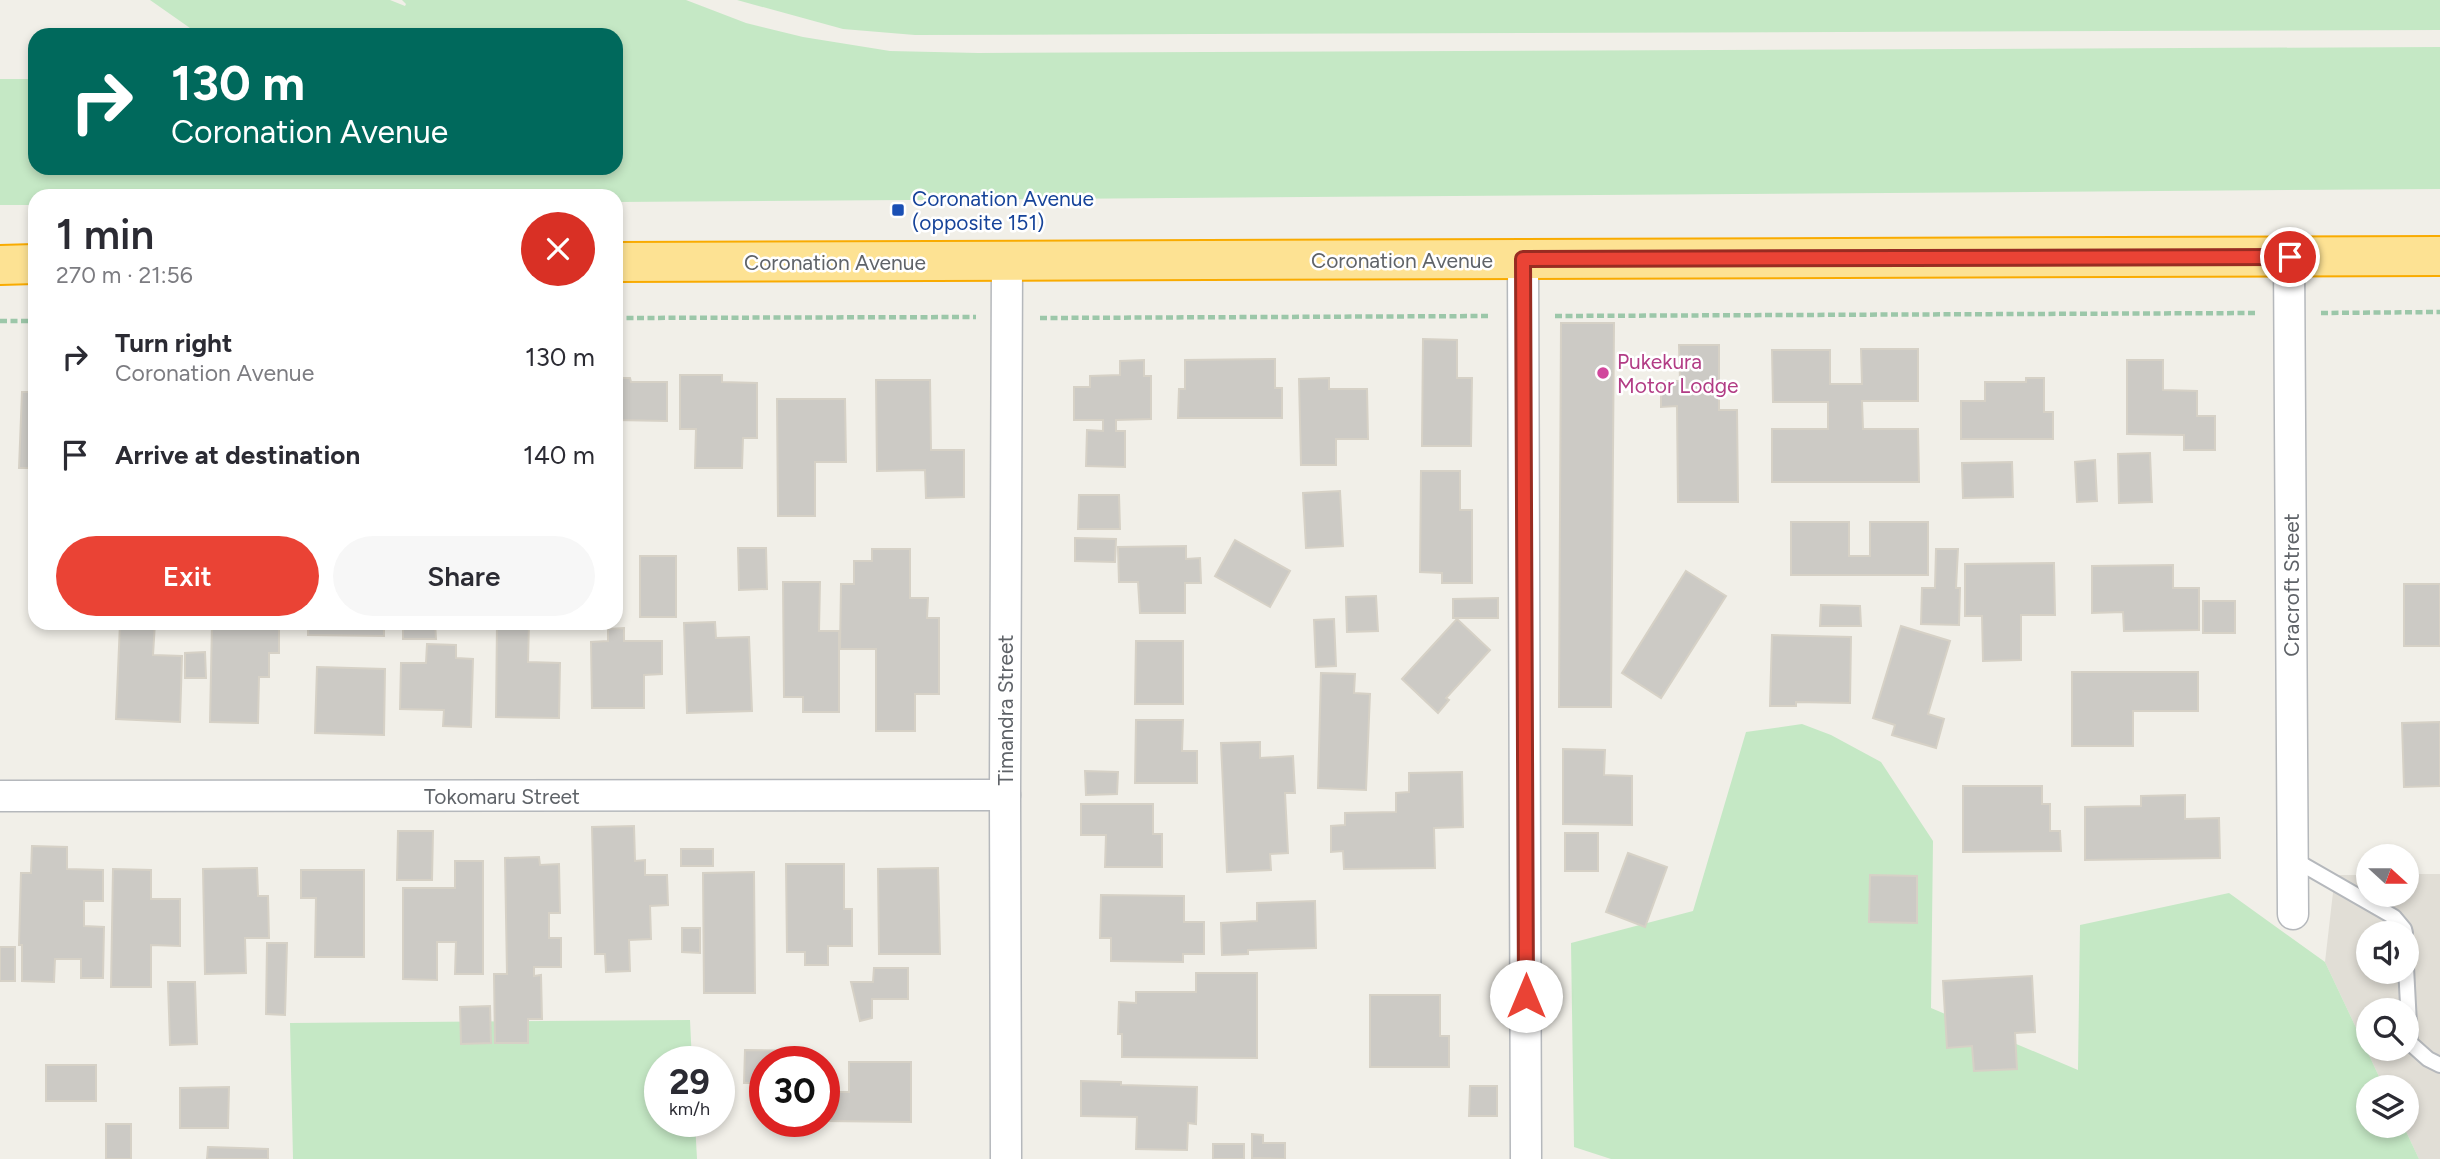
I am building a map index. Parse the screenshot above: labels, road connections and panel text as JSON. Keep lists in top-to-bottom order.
{
  "streets": {
    "highway": ["Coronation Avenue"],
    "street": ["Cracroft Street", "Timandra Street", "Tokomaru Street"]
  },
  "crossings": [
    ["Coronation Avenue", "Cracroft Street"],
    ["Coronation Avenue", "Timandra Street"],
    ["Timandra Street", "Tokomaru Street"]
  ],
  "places": {
    "transit": ["Coronation Avenue (opposite 151)"],
    "other": ["Pukekura Motor Lodge"]
  },
  "north": "right",
  "page": {
    "turn": ["130 m", "Coronation Avenue"],
    "heading": ["1 min", "270 m · 21:56"],
    "list": [
      {
        "name": "Turn right",
        "note": "Coronation Avenue",
        "value": "130 m"
      },
      {
        "name": "Arrive at destination",
        "value": "140 m"
      }
    ],
    "buttons": ["Exit", "Share"],
    "speed": "29 km/h",
    "limit": "30"
  }
}
